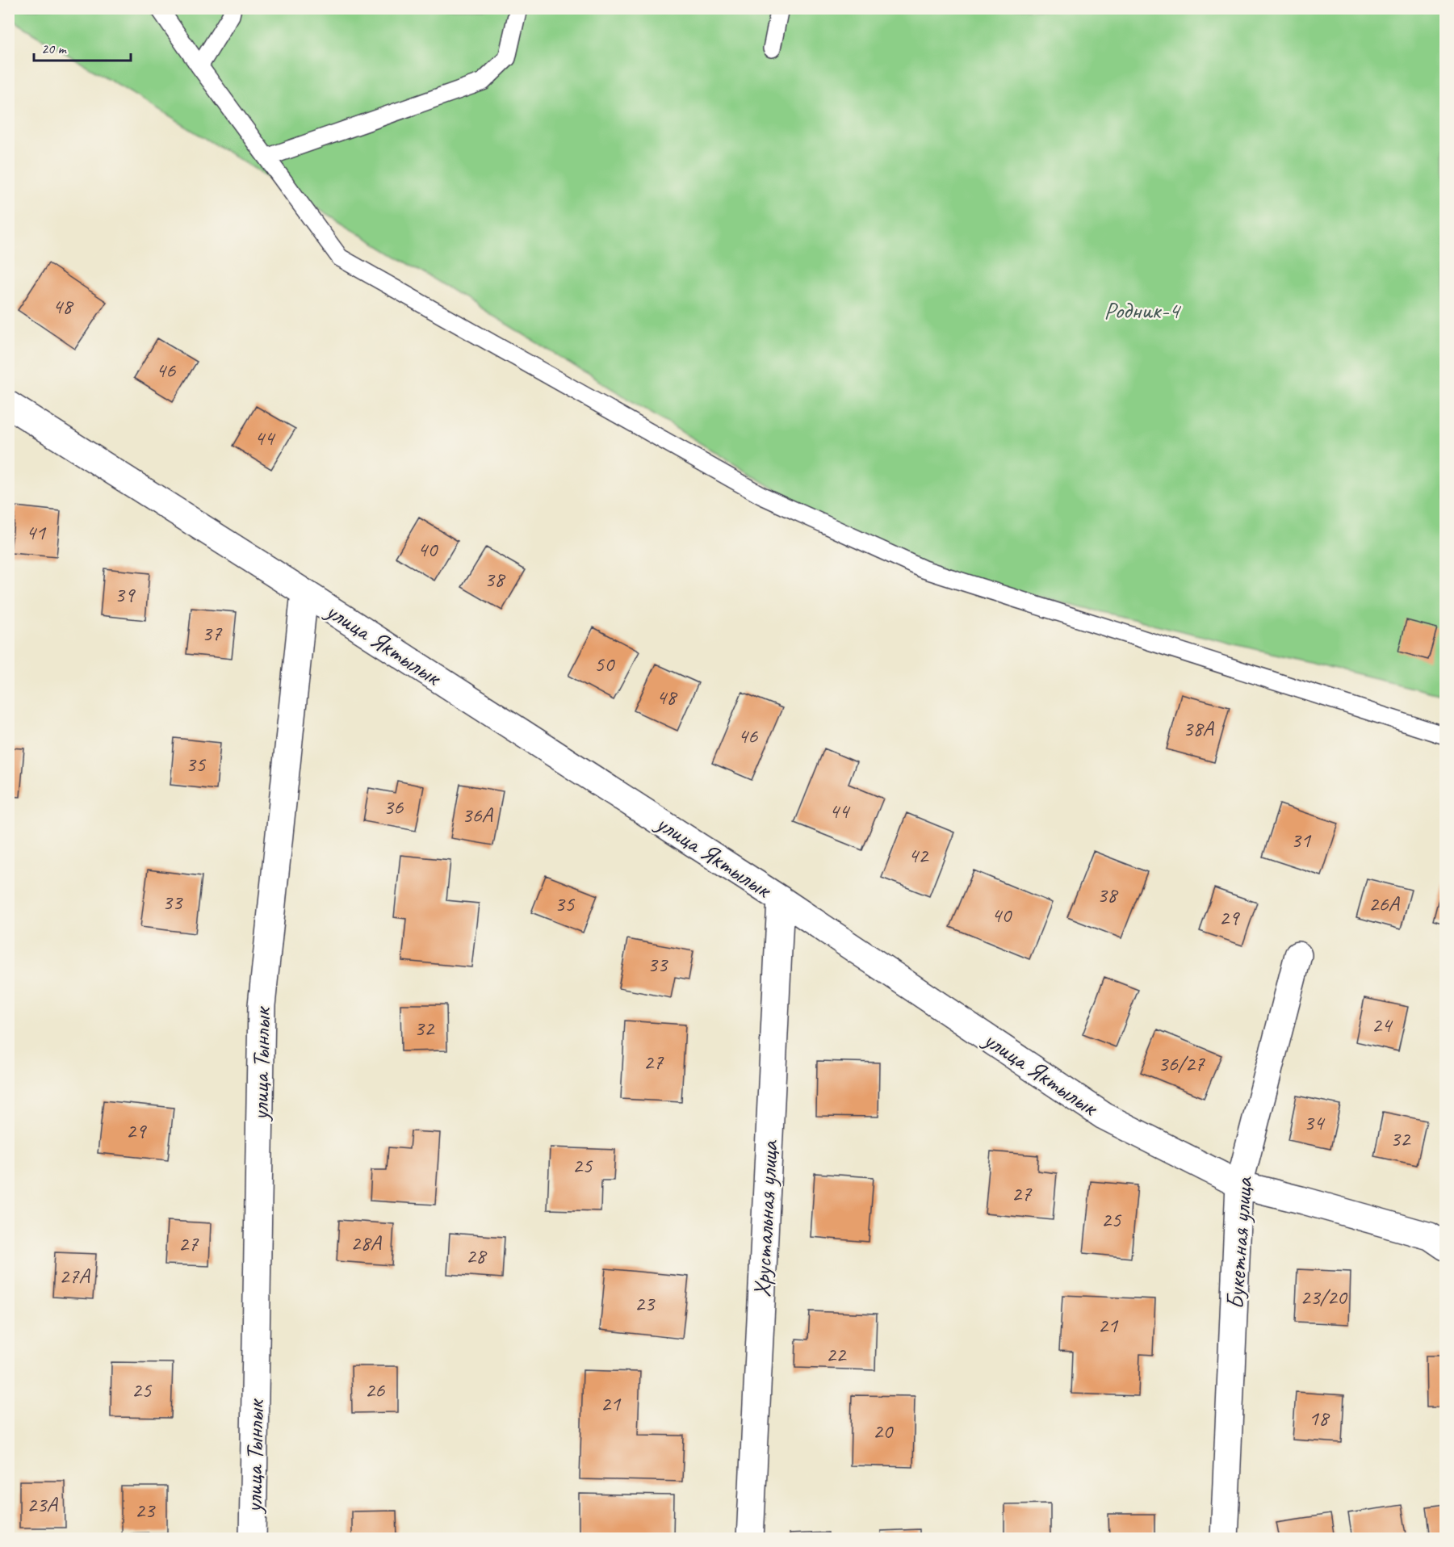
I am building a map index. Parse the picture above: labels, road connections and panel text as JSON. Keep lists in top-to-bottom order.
{
  "streets": {
    "street": [
      "улица Яктылык",
      "улица Тынлык",
      "Хрустальная улица",
      "Букетная улица"
    ]
  },
  "crossings": [
    ["улица Яктылык", "улица Тынлык"],
    ["улица Яктылык", "Хрустальная улица"],
    ["улица Яктылык", "Букетная улица"]
  ],
  "parks": ["Родник-4"],
  "house_numbers": [
    "48",
    "46",
    "44",
    "41",
    "40",
    "38",
    "39",
    "37",
    "50",
    "48",
    "38А",
    "46",
    "35",
    "36",
    "44",
    "36А",
    "31",
    "42",
    "38",
    "33",
    "35",
    "26А",
    "40",
    "29",
    "33",
    "24",
    "32",
    "27",
    "36/27",
    "34",
    "29",
    "32",
    "25",
    "27",
    "25",
    "28А",
    "27",
    "28",
    "27А",
    "23/20",
    "23",
    "21",
    "22",
    "25",
    "26",
    "21",
    "18",
    "20",
    "23А",
    "23"
  ],
  "scale_bar": "20 m"
}
